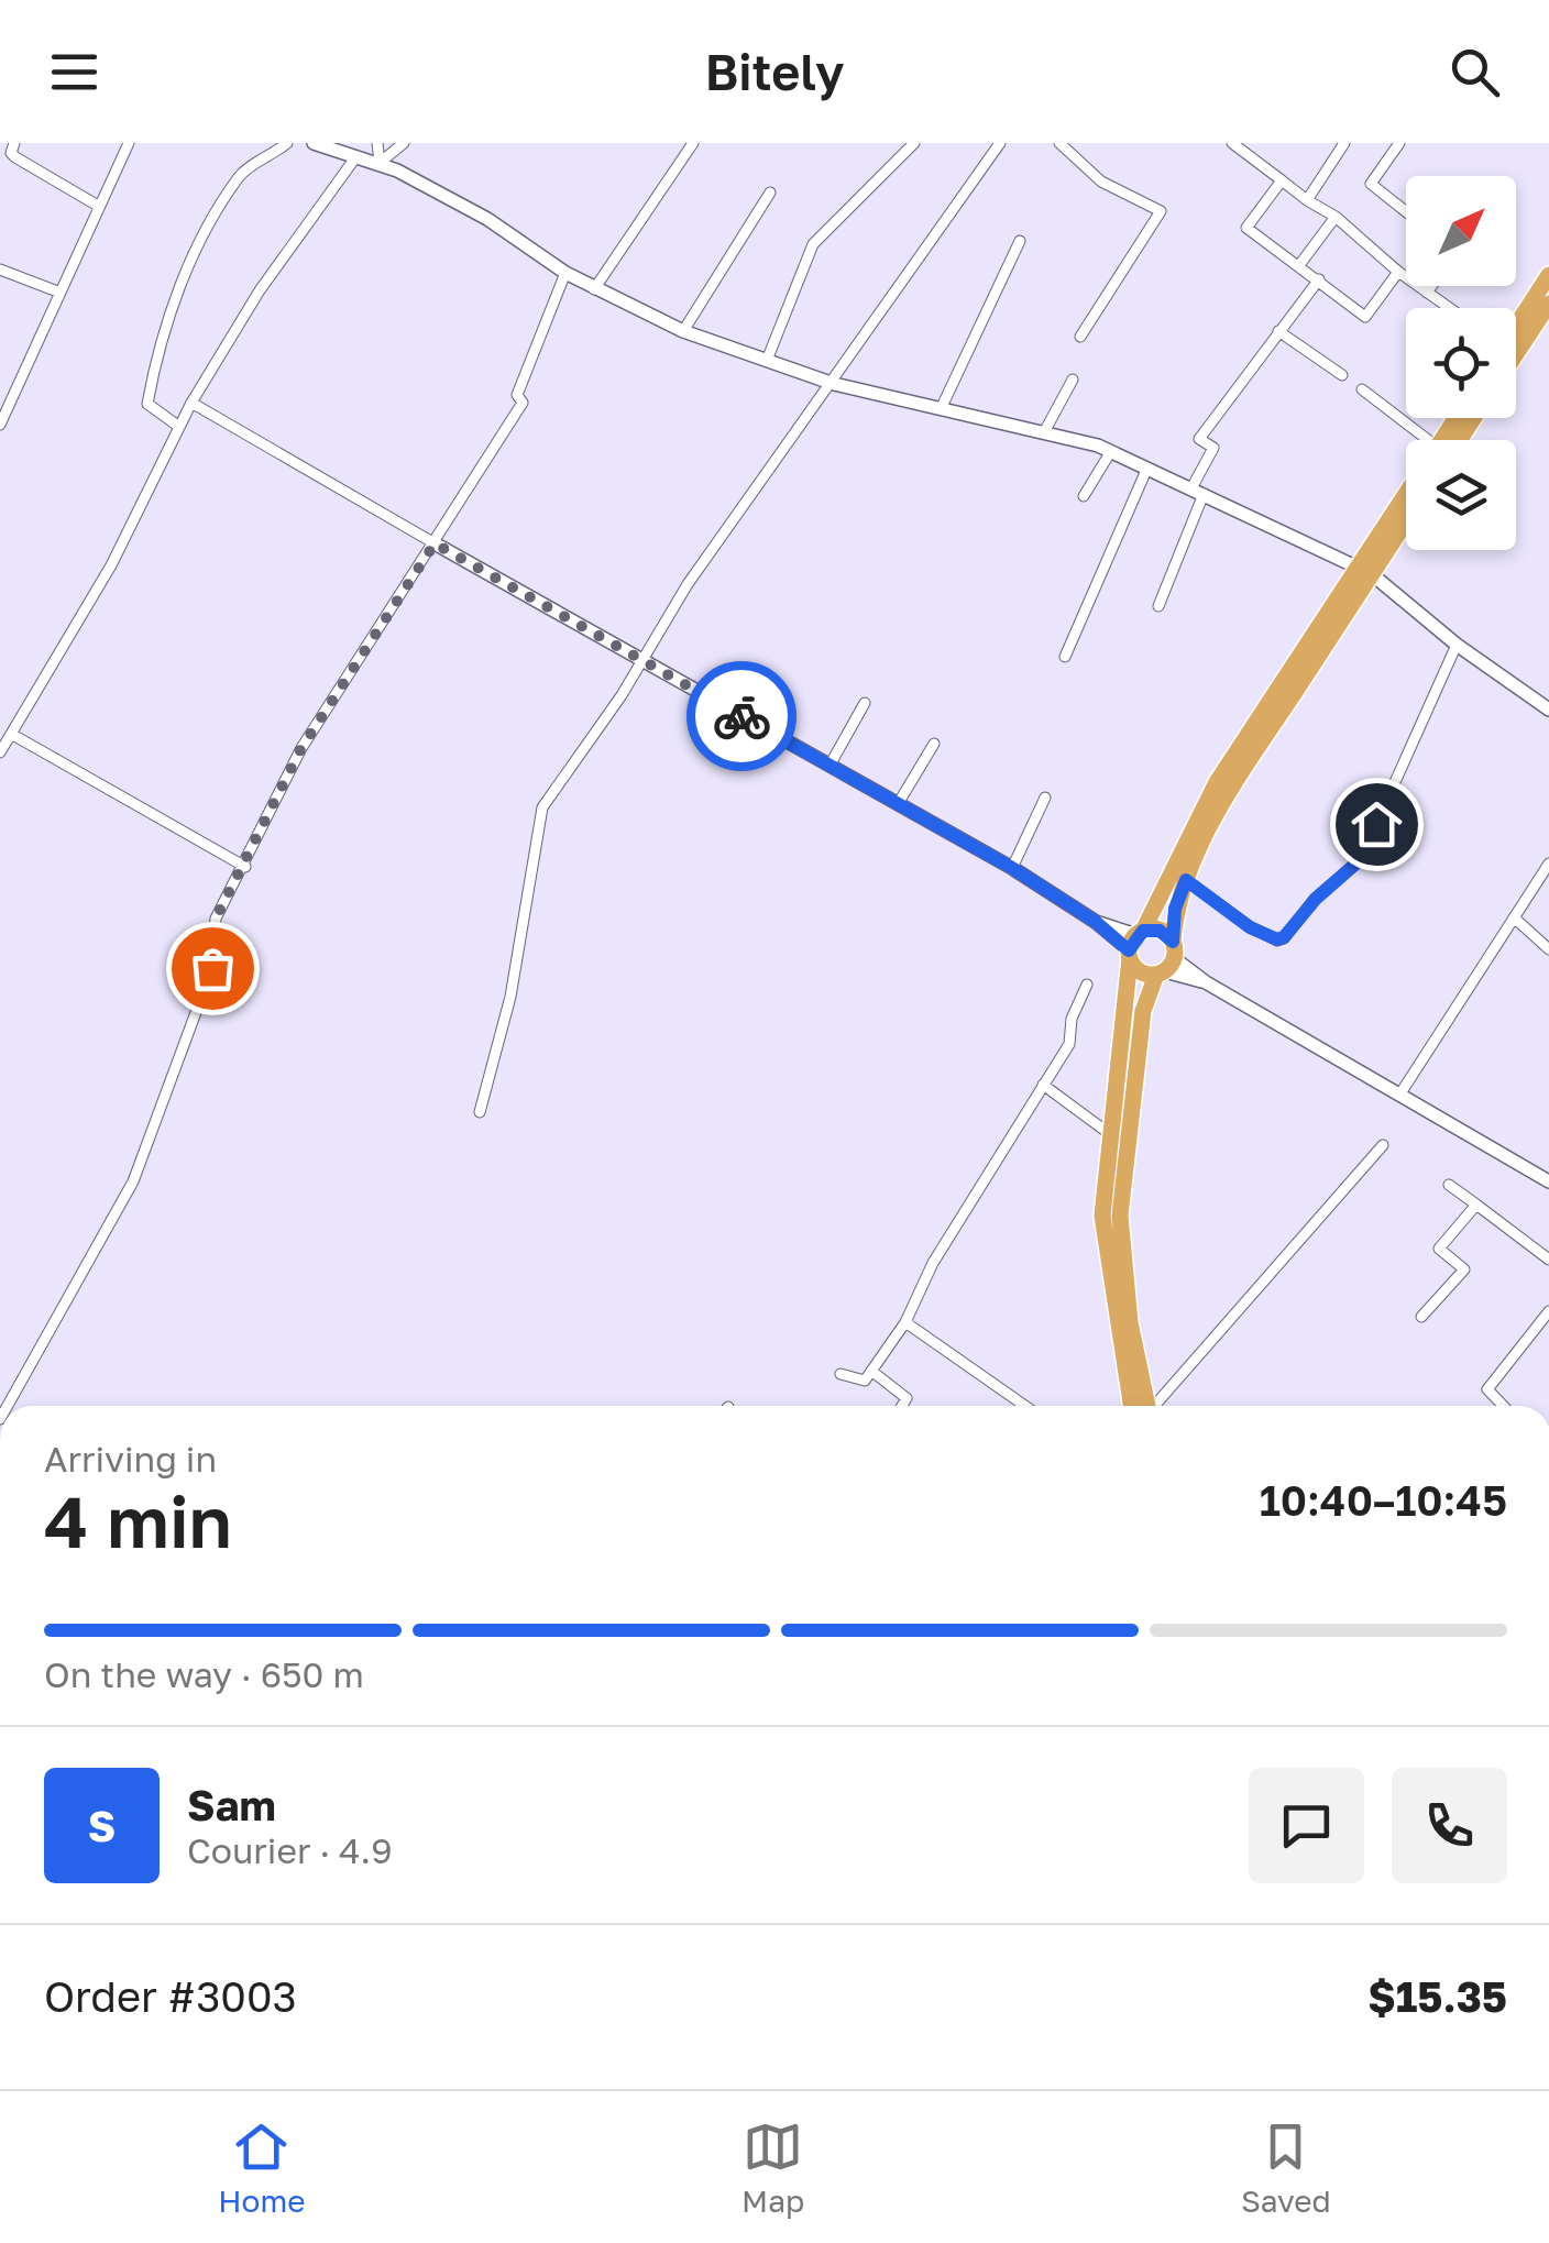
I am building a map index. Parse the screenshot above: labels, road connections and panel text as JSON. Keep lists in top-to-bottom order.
{
  "north": "top right",
  "page": {
    "header": "Bitely",
    "heading": ["4 min", "Arriving in", "10:40–10:45"],
    "panel": [
      "Sam",
      "Courier · 4.9",
      "Order #3003",
      "$15.35"
    ],
    "bar": "On the way · 650 m",
    "round": "S",
    "tabs": ["Home", "Map", "Saved"]
  }
}
